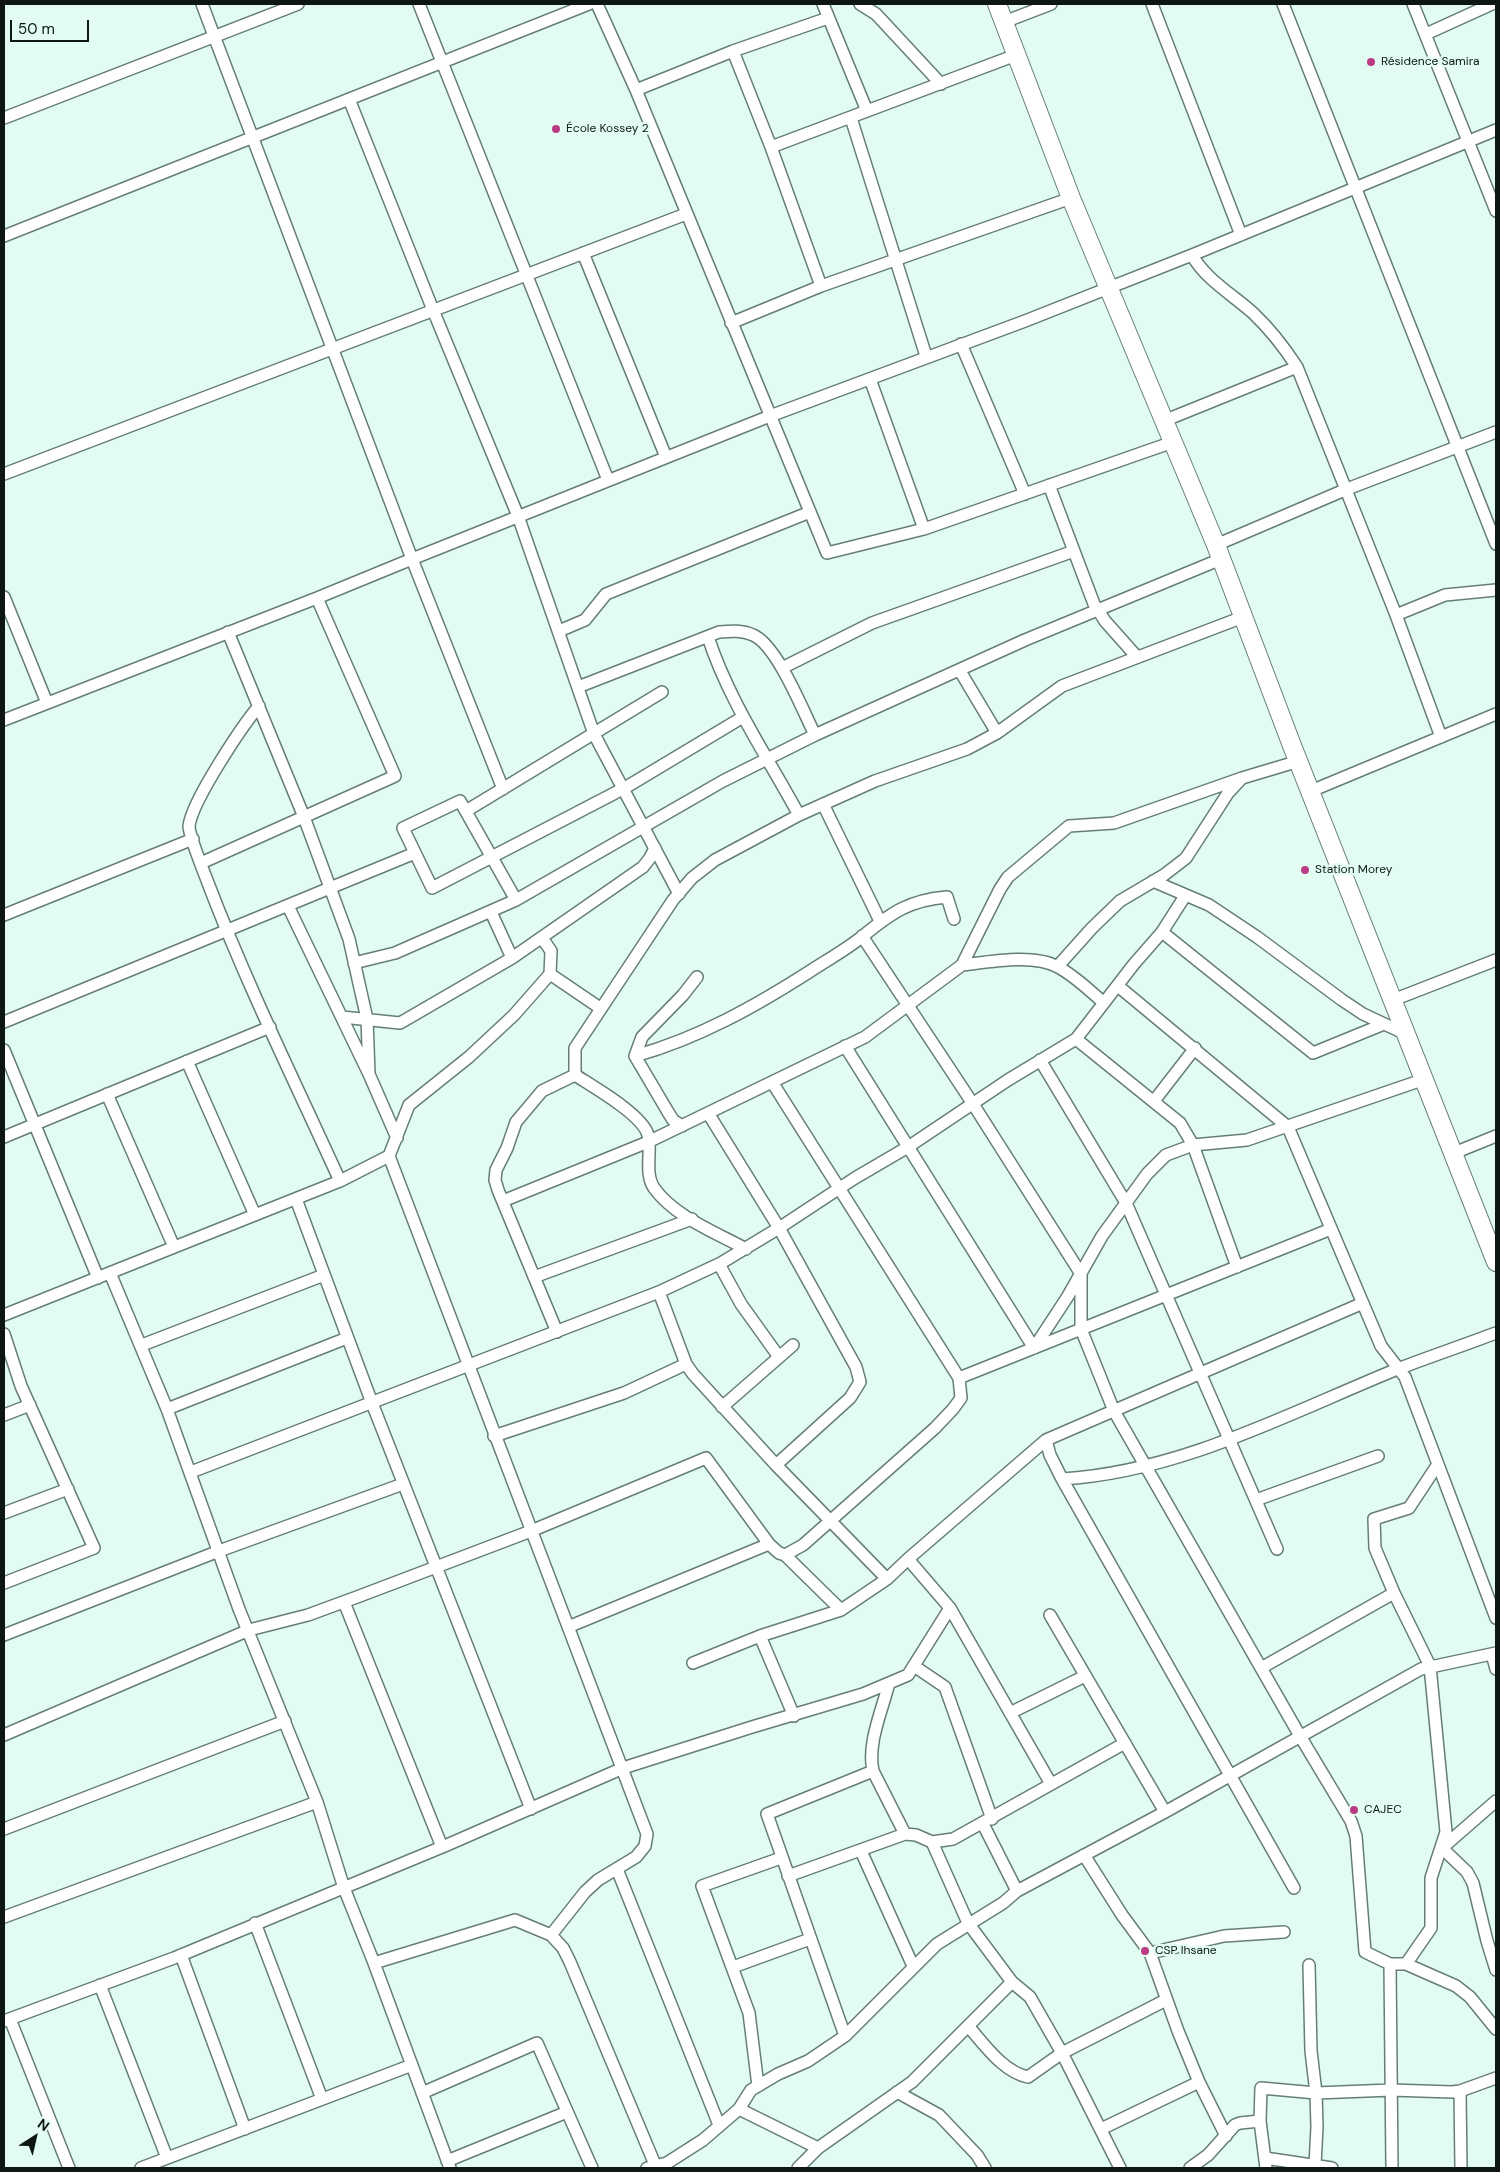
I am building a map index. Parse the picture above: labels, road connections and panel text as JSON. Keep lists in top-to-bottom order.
{
  "places": [
    "Résidence Samira",
    "École Kossey 2",
    "Station Morey",
    "CAJEC",
    "CSP Ihsane"
  ],
  "scale_bar": "50 m",
  "north": "top right"
}
